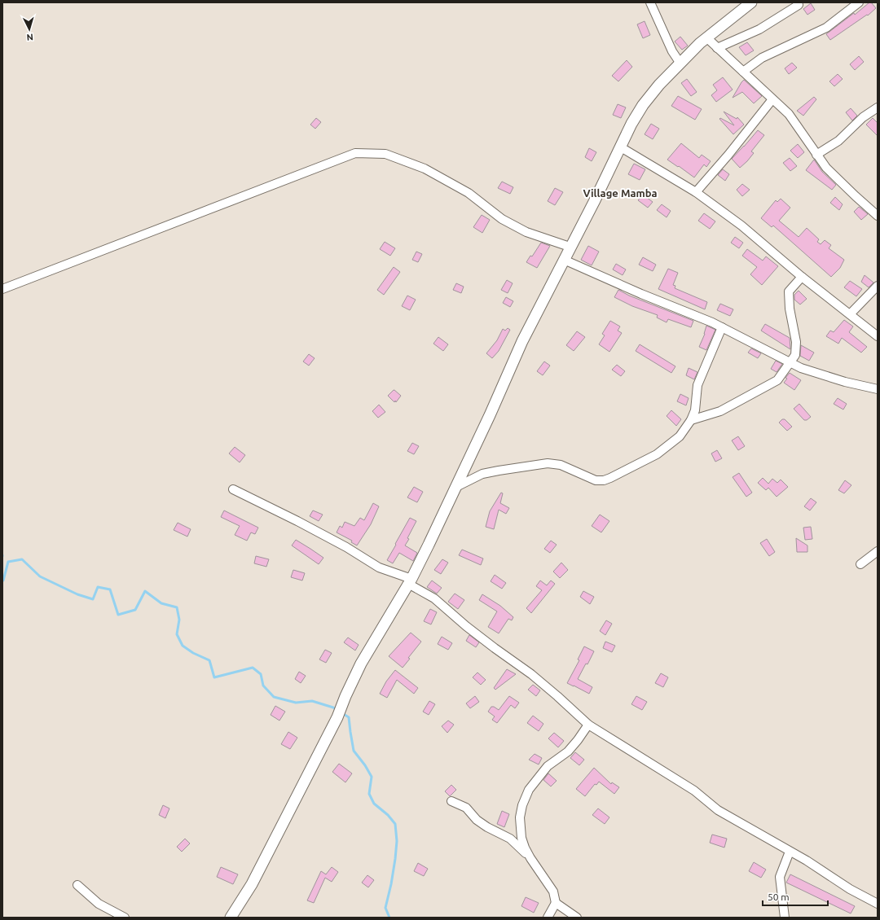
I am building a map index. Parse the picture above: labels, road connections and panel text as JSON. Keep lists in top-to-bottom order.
{
  "districts": ["Village Mamba"],
  "scale_bar": "50 m",
  "north": "bottom"
}
